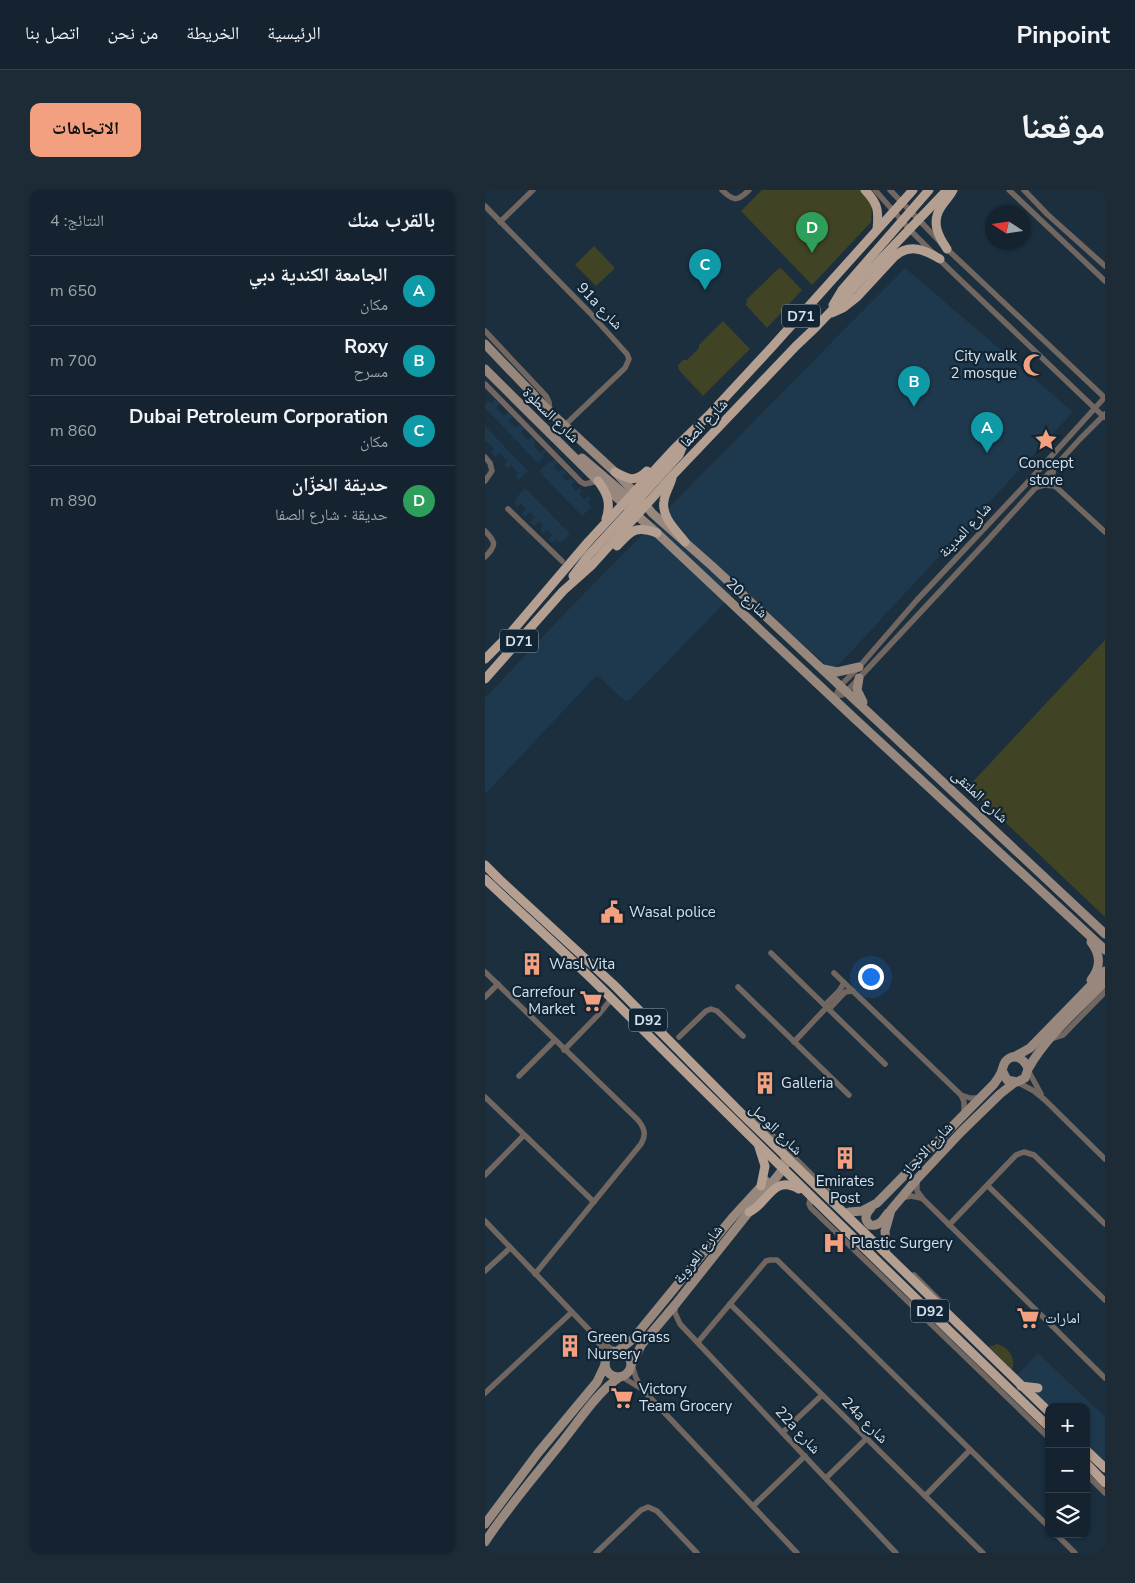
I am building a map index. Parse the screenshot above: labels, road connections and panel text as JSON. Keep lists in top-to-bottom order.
{
  "streets": {
    "main road": [
      "D71",
      "شارع الصفا",
      "D92",
      "شارع الوصل"
    ],
    "street": [
      "91a شارع",
      "شارع السطوة",
      "شارع المدينة",
      "شارع 20",
      "شارع الملتقى",
      "شارع الانجاز",
      "شارع العروبة",
      "24a شارع",
      "22a شارع"
    ]
  },
  "crossings": [
    ["91a شارع", "شارع السطوة"],
    ["شارع السطوة", "شارع الصفا"],
    ["شارع السطوة", "شارع 20"],
    ["شارع الصفا", "شارع 20"],
    ["شارع المدينة", "شارع 20"],
    ["شارع المدينة", "شارع الملتقى"],
    ["شارع 20", "شارع الملتقى"],
    ["شارع الوصل", "شارع العروبة"]
  ],
  "places": {
    "mosque": ["City walk 2 mosque"],
    "place": ["Concept store"],
    "public building": ["Wasal police"],
    "building": [
      "Wasl Vita",
      "Galleria",
      "Emirates Post",
      "Green Grass Nursery"
    ],
    "supermarket": ["Carrefour Market", "امارات", "Victory Team Grocery"],
    "hospital": ["Plastic Surgery"]
  },
  "north": "left",
  "page": {
    "header": "Pinpoint",
    "nav": [
      "الرئيسية",
      "الخريطة",
      "من نحن",
      "اتصل بنا"
    ],
    "title": "موقعنا",
    "buttons": "الاتجاهات",
    "heading": ["بالقرب منك", "النتائج: 4"],
    "pins": [
      "D",
      "C",
      "B",
      "A"
    ],
    "list": [
      {
        "mark": "A",
        "name": "الجامعة الكندية دبي",
        "note": "مكان",
        "value": "650 m"
      },
      {
        "mark": "B",
        "name": "Roxy",
        "note": "مسرح",
        "value": "700 m"
      },
      {
        "mark": "C",
        "name": "Dubai Petroleum Corporation",
        "note": "مكان",
        "value": "860 m"
      },
      {
        "mark": "D",
        "name": "حديقة الخزّان",
        "note": "حديقة · شارع الصفا",
        "value": "890 m"
      }
    ],
    "map_buttons": ["+", "−"]
  }
}
